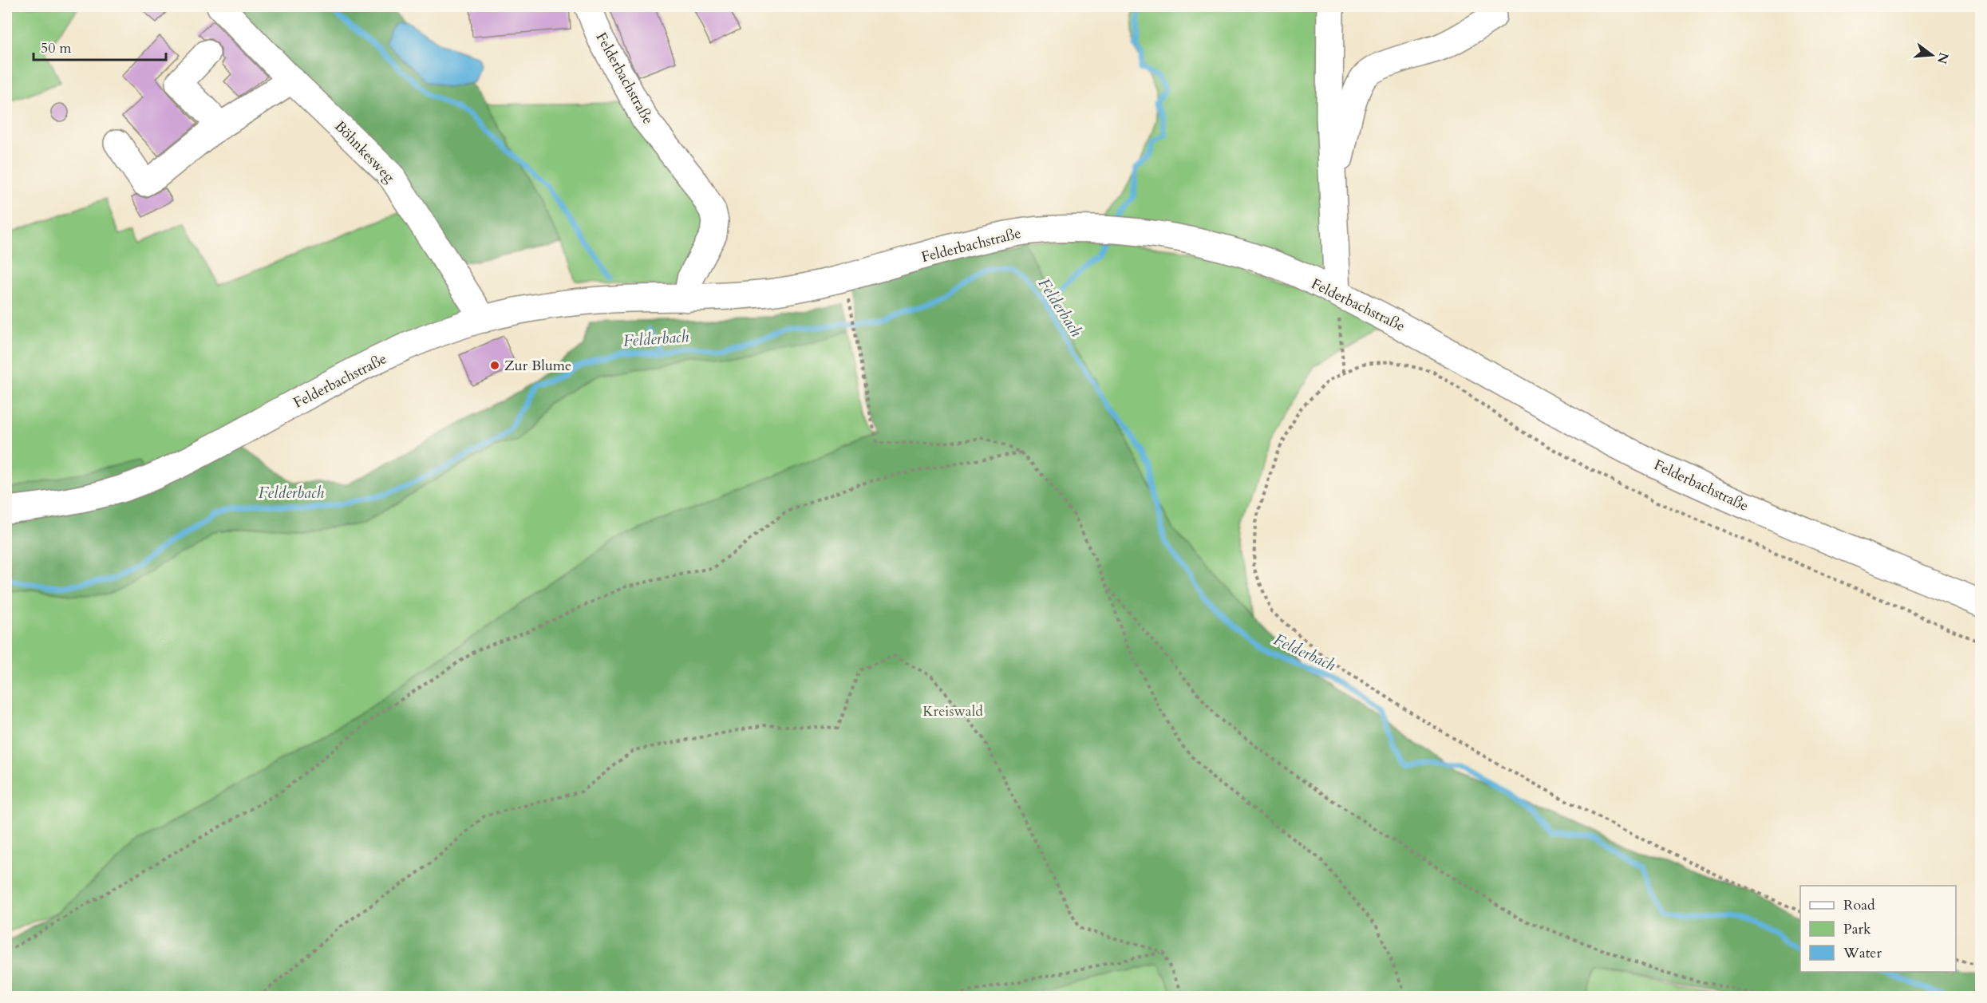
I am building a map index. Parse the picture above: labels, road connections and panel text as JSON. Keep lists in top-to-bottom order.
{
  "streets": {
    "street": ["Felderbachstraße", "Böhnkesweg"]
  },
  "crossings": [
    ["Felderbachstraße", "Böhnkesweg"]
  ],
  "water": ["Felderbach"],
  "parks": ["Kreiswald"],
  "places": ["Zur Blume"],
  "legend": ["Road", "Park", "Water"],
  "scale_bar": "50 m",
  "north": "right"
}
